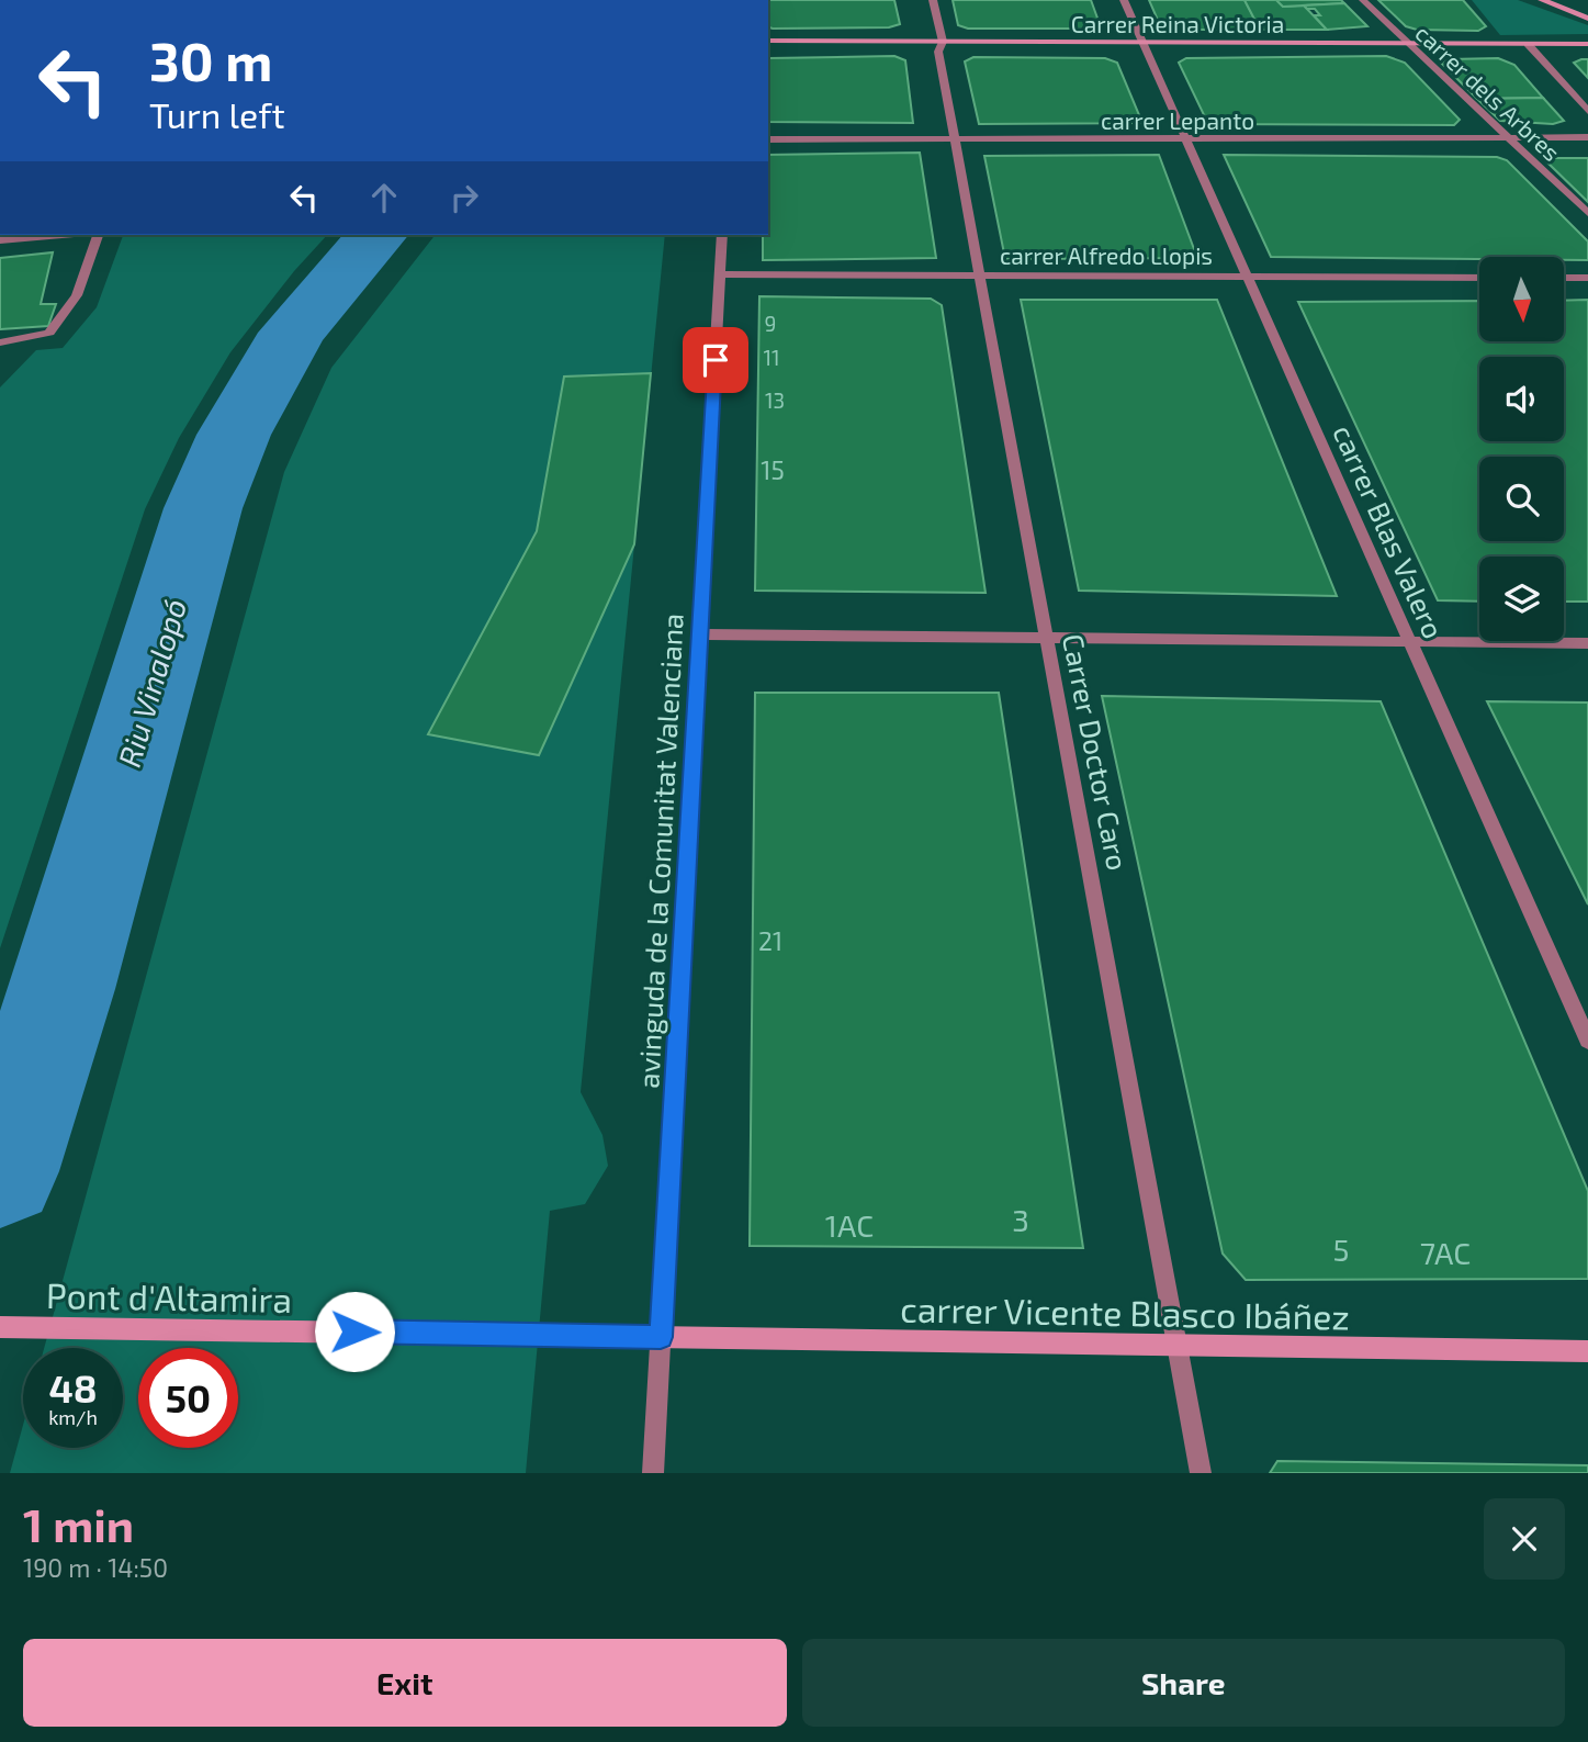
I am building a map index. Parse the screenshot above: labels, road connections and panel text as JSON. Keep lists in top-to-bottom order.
{
  "streets": {
    "main road": ["Carrer Reina Victoria", "Pont d'Altamira", "carrer Vicente Blasco Ibáñez"],
    "street": [
      "carrer dels Arbres",
      "carrer Lepanto",
      "carrer Alfredo Llopis",
      "carrer Blas Valero",
      "Carrer Doctor Caro",
      "avinguda de la Comunitat Valenciana"
    ]
  },
  "crossings": [
    ["Carrer Reina Victoria", "carrer dels Arbres"],
    ["Carrer Reina Victoria", "carrer Blas Valero"],
    ["Carrer Reina Victoria", "Carrer Doctor Caro"],
    ["carrer dels Arbres", "carrer Lepanto"],
    ["carrer Lepanto", "carrer Blas Valero"],
    ["carrer Lepanto", "Carrer Doctor Caro"],
    ["carrer Alfredo Llopis", "carrer Blas Valero"],
    ["carrer Alfredo Llopis", "Carrer Doctor Caro"],
    ["carrer Alfredo Llopis", "avinguda de la Comunitat Valenciana"],
    ["Carrer Doctor Caro", "carrer Vicente Blasco Ibáñez"],
    ["avinguda de la Comunitat Valenciana", "Pont d'Altamira"],
    ["avinguda de la Comunitat Valenciana", "carrer Vicente Blasco Ibáñez"],
    ["Pont d'Altamira", "carrer Vicente Blasco Ibáñez"]
  ],
  "water": ["Riu Vinalopó"],
  "house_numbers": [
    "9",
    "11",
    "13",
    "15",
    "21",
    "3",
    "1AC",
    "5",
    "7AC"
  ],
  "north": "bottom",
  "page": {
    "turn": ["30 m", "Turn left"],
    "speed": "48 km/h",
    "limit": "50",
    "heading": ["1 min", "190 m · 14:50"],
    "buttons": ["Exit", "Share"]
  }
}
